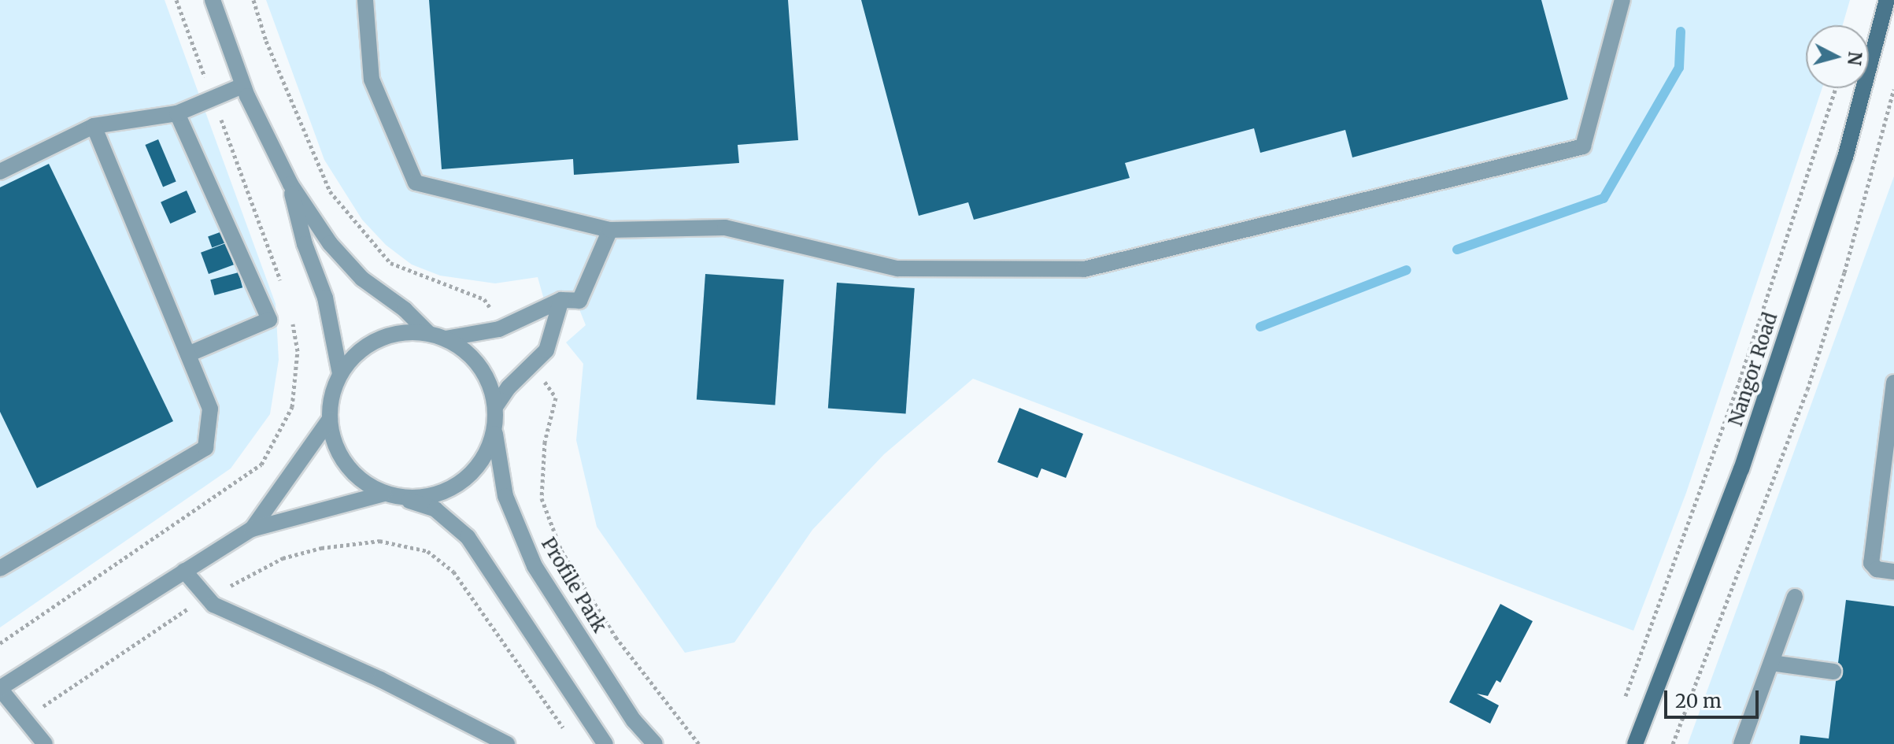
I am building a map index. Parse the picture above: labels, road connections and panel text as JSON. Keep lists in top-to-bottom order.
{
  "streets": {
    "main road": ["Nangor Road"],
    "street": ["Profile Park"]
  },
  "scale_bar": "20 m",
  "north": "right"
}
